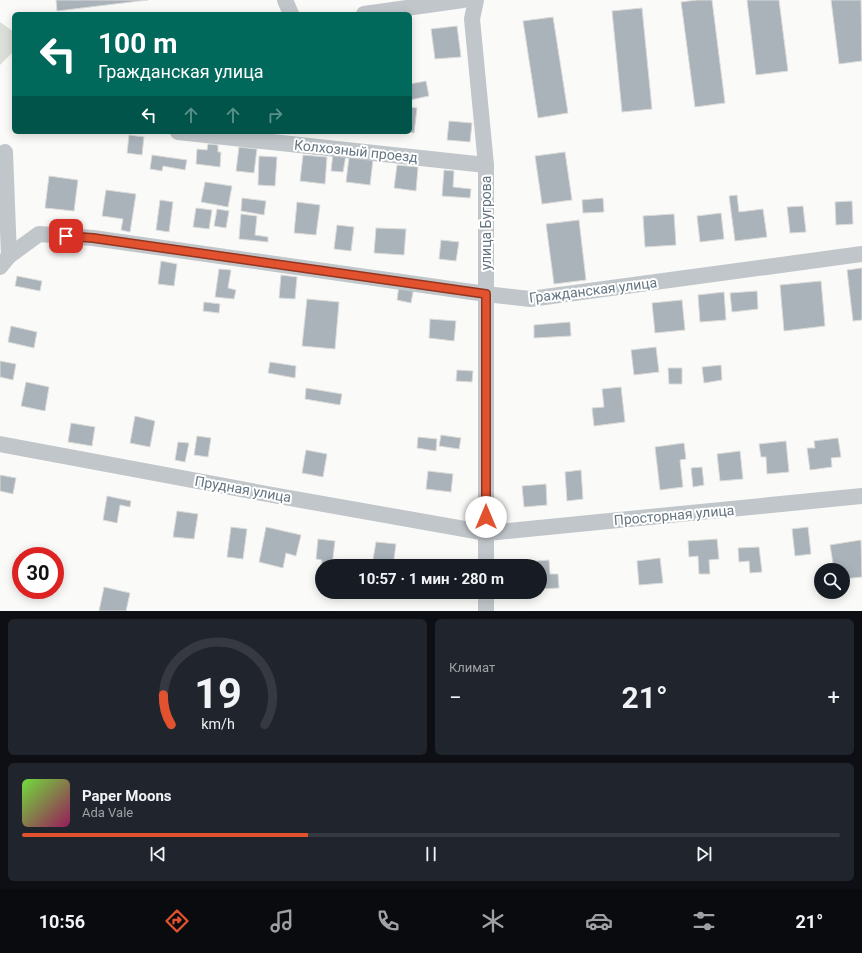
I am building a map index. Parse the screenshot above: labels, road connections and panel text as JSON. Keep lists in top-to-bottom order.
{
  "streets": {
    "street": [
      "Колхозный проезд",
      "улица Бугрова",
      "Гражданская улица",
      "Прудная улица",
      "Просторная улица"
    ]
  },
  "crossings": [
    ["Колхозный проезд", "улица Бугрова"],
    ["улица Бугрова", "Гражданская улица"],
    ["улица Бугрова", "Прудная улица"],
    ["улица Бугрова", "Просторная улица"],
    ["Прудная улица", "Просторная улица"]
  ],
  "page": {
    "turn": ["100 m", "Гражданская улица"],
    "limit": "30",
    "trip": "10:57 · 1 мин · 280 m",
    "tile": "Климат",
    "heat": ["−", "21°", "+"],
    "song": ["Paper Moons", "Ada Vale"],
    "tabs": ["10:56", "21°"],
    "gauge": ["19", "km/h"]
  }
}
